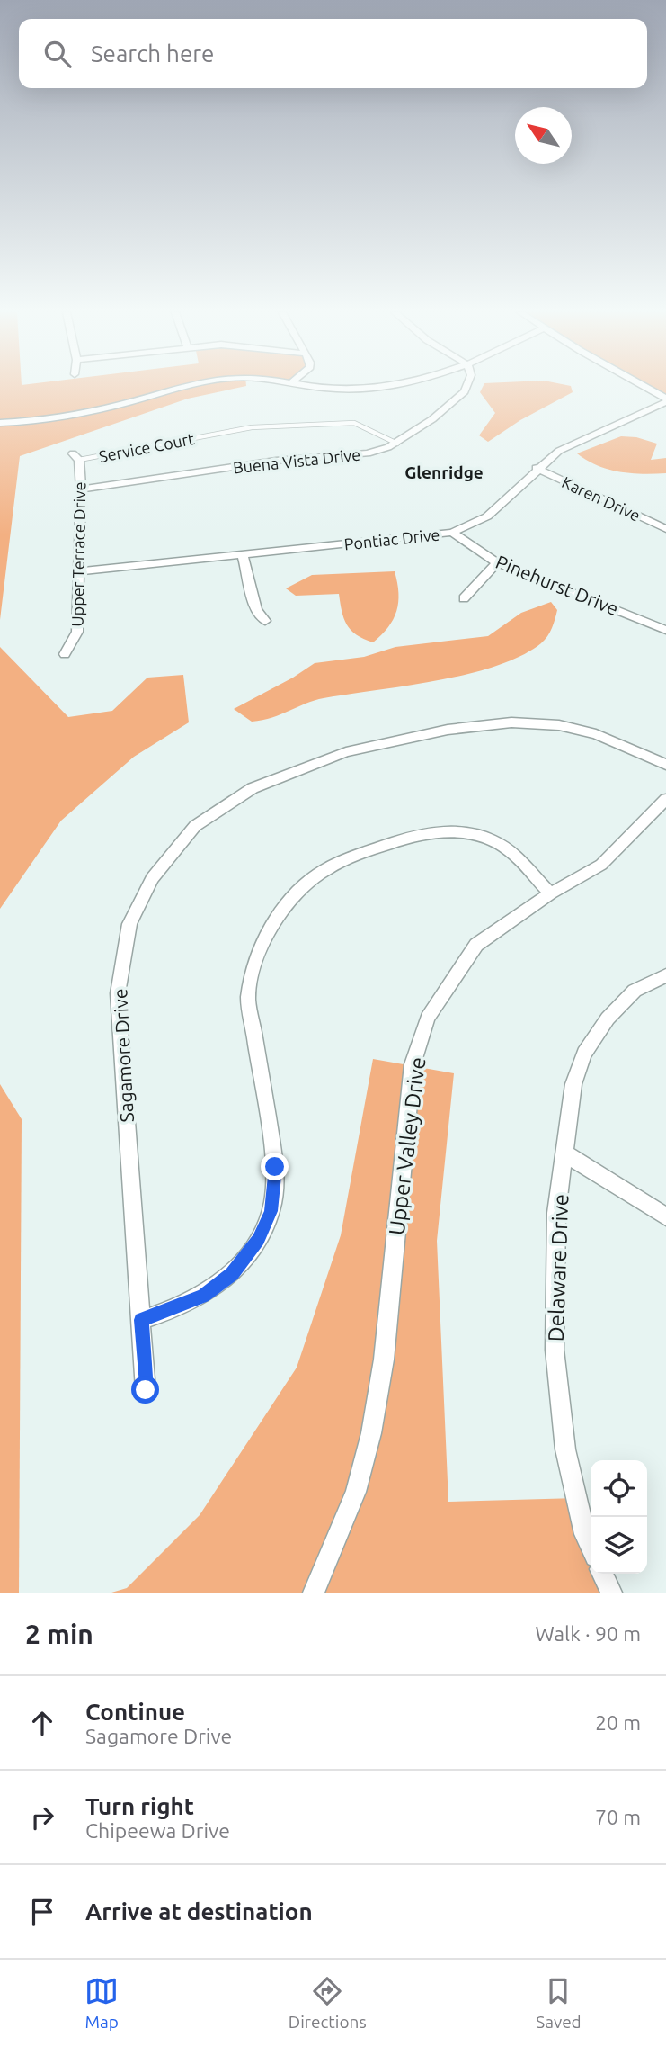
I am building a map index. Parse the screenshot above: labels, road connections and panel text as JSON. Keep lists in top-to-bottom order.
{
  "streets": {
    "street": [
      "Buena Vista Drive",
      "Karen Drive",
      "Pontiac Drive",
      "Upper Terrace Drive",
      "Pinehurst Drive",
      "Sagamore Drive",
      "Upper Valley Drive",
      "Delaware Drive"
    ],
    "lane": ["Service Court"]
  },
  "crossings": [
    ["Service Court", "Buena Vista Drive"],
    ["Service Court", "Upper Terrace Drive"],
    ["Buena Vista Drive", "Upper Terrace Drive"],
    ["Karen Drive", "Pontiac Drive"],
    ["Pontiac Drive", "Upper Terrace Drive"],
    ["Pontiac Drive", "Pinehurst Drive"]
  ],
  "districts": ["Glenridge"],
  "north": "top left",
  "page": {
    "search": "Search here",
    "heading": ["2 min", "Walk · 90 m"],
    "list": [
      ["Continue", "Sagamore Drive", "20 m"],
      ["Turn right", "Chipeewa Drive", "70 m"],
      "Arrive at destination"
    ],
    "nav": ["Map", "Directions", "Saved"]
  }
}
